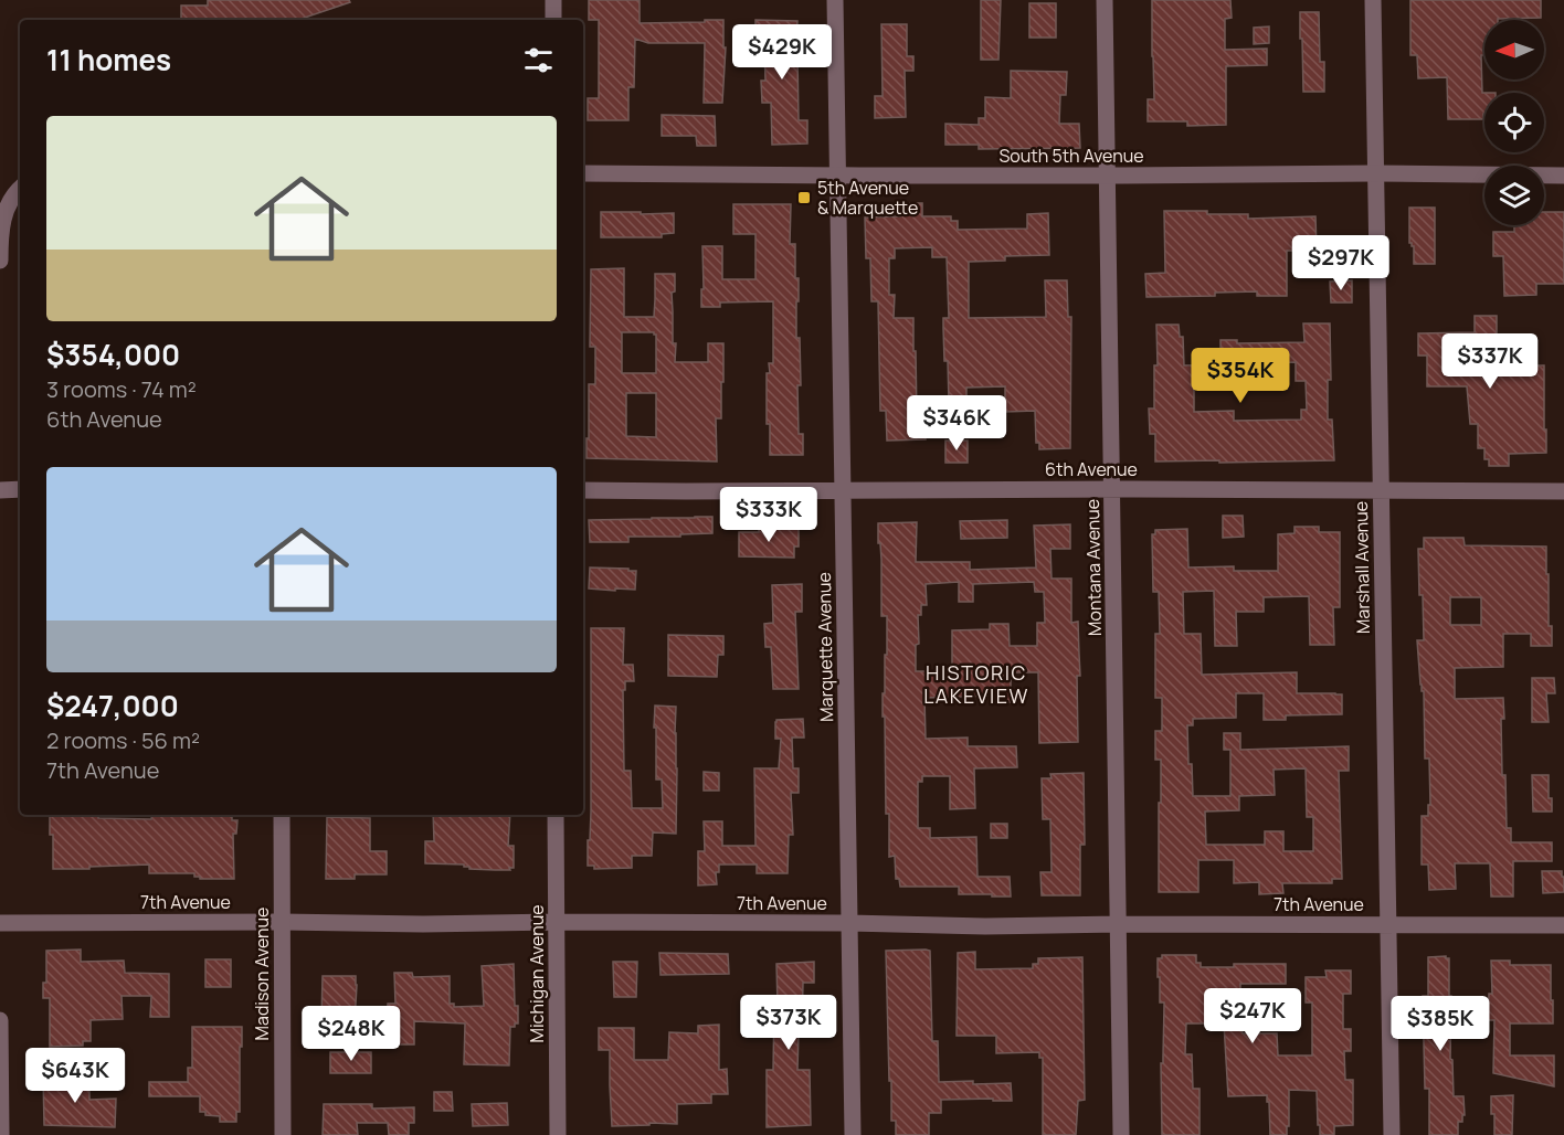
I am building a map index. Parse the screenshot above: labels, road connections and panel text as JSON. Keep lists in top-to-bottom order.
{
  "streets": {
    "street": [
      "South 5th Avenue",
      "6th Avenue",
      "Montana Avenue",
      "Marshall Avenue",
      "Marquette Avenue",
      "7th Avenue",
      "Madison Avenue",
      "Michigan Avenue"
    ]
  },
  "crossings": [
    ["South 5th Avenue", "Montana Avenue"],
    ["South 5th Avenue", "Marshall Avenue"],
    ["South 5th Avenue", "Marquette Avenue"],
    ["6th Avenue", "Montana Avenue"],
    ["6th Avenue", "Marshall Avenue"],
    ["6th Avenue", "Marquette Avenue"],
    ["Montana Avenue", "7th Avenue"],
    ["Marshall Avenue", "7th Avenue"],
    ["Marquette Avenue", "7th Avenue"],
    ["7th Avenue", "Madison Avenue"],
    ["7th Avenue", "Michigan Avenue"]
  ],
  "districts": ["HISTORIC LAKEVIEW"],
  "places": {
    "transit": ["5th Avenue & Marquette"]
  },
  "north": "left",
  "page": {
    "heading": "11 homes",
    "price": [
      "$429K",
      "$297K",
      "$337K",
      "$354K",
      "$346K",
      "$333K",
      "$247K",
      "$373K",
      "$385K",
      "$248K",
      "$643K"
    ],
    "list": [
      {
        "name": "$354,000",
        "note": "3 rooms · 74 m² · 6th Avenue"
      },
      {
        "name": "$247,000",
        "note": "2 rooms · 56 m² · 7th Avenue"
      }
    ]
  }
}
